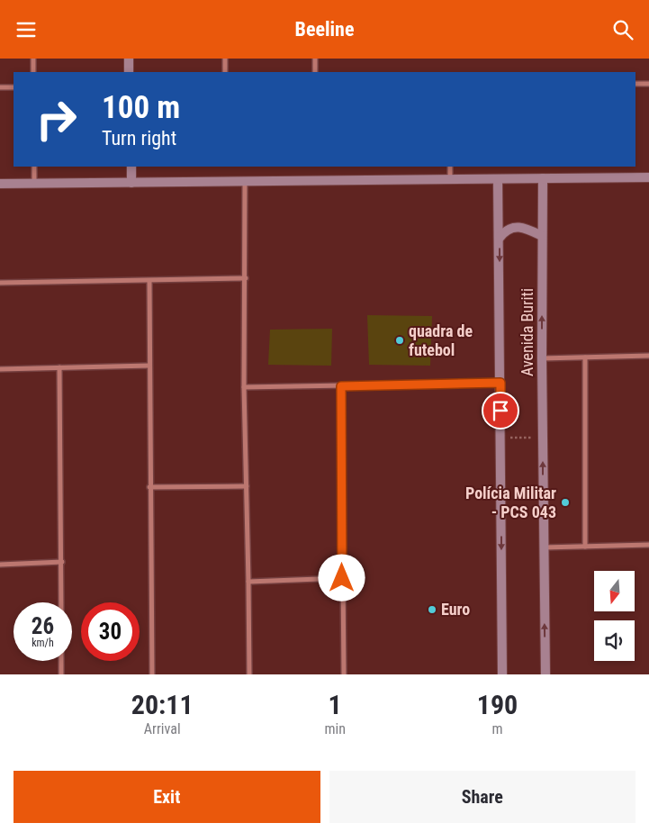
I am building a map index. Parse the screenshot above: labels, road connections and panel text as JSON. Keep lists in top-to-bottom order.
{
  "streets": {
    "street": ["Avenida Buriti"]
  },
  "places": ["quadra de futebol", "Polícia Militar - PCS 043", "Euro"],
  "north": "bottom",
  "page": {
    "header": "Beeline",
    "turn": ["100 m", "Turn right"],
    "speed": "26 km/h",
    "limit": "30",
    "eta": [
      "20:11",
      "Arrival",
      "1",
      "min",
      "190",
      "m"
    ],
    "buttons": ["Exit", "Share"]
  }
}
